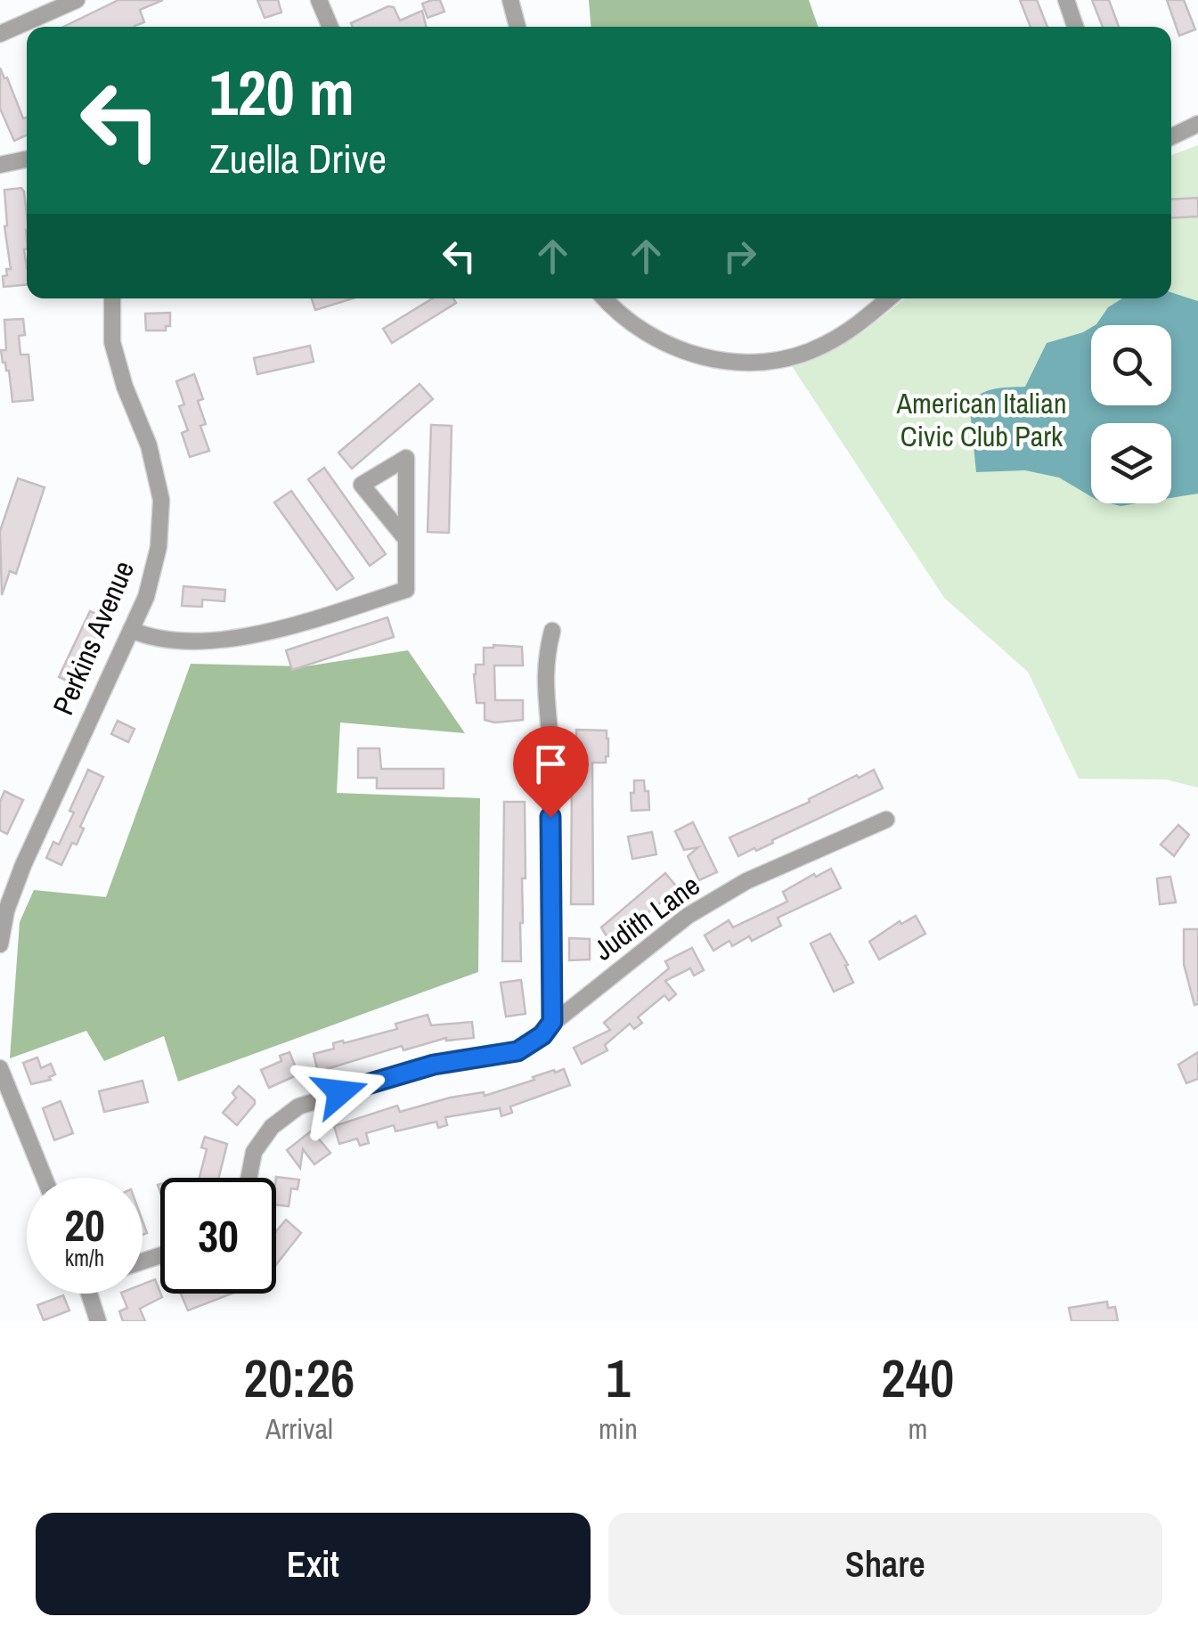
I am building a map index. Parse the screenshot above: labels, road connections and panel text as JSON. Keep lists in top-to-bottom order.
{
  "streets": {
    "street": ["Perkins Avenue", "Judith Lane"]
  },
  "parks": ["American Italian Civic Club Park"],
  "page": {
    "turn": ["120 m", "Zuella Drive"],
    "speed": "20 km/h",
    "limit": "30",
    "eta": [
      "20:26",
      "Arrival",
      "1",
      "min",
      "240",
      "m"
    ],
    "buttons": ["Exit", "Share"]
  }
}
